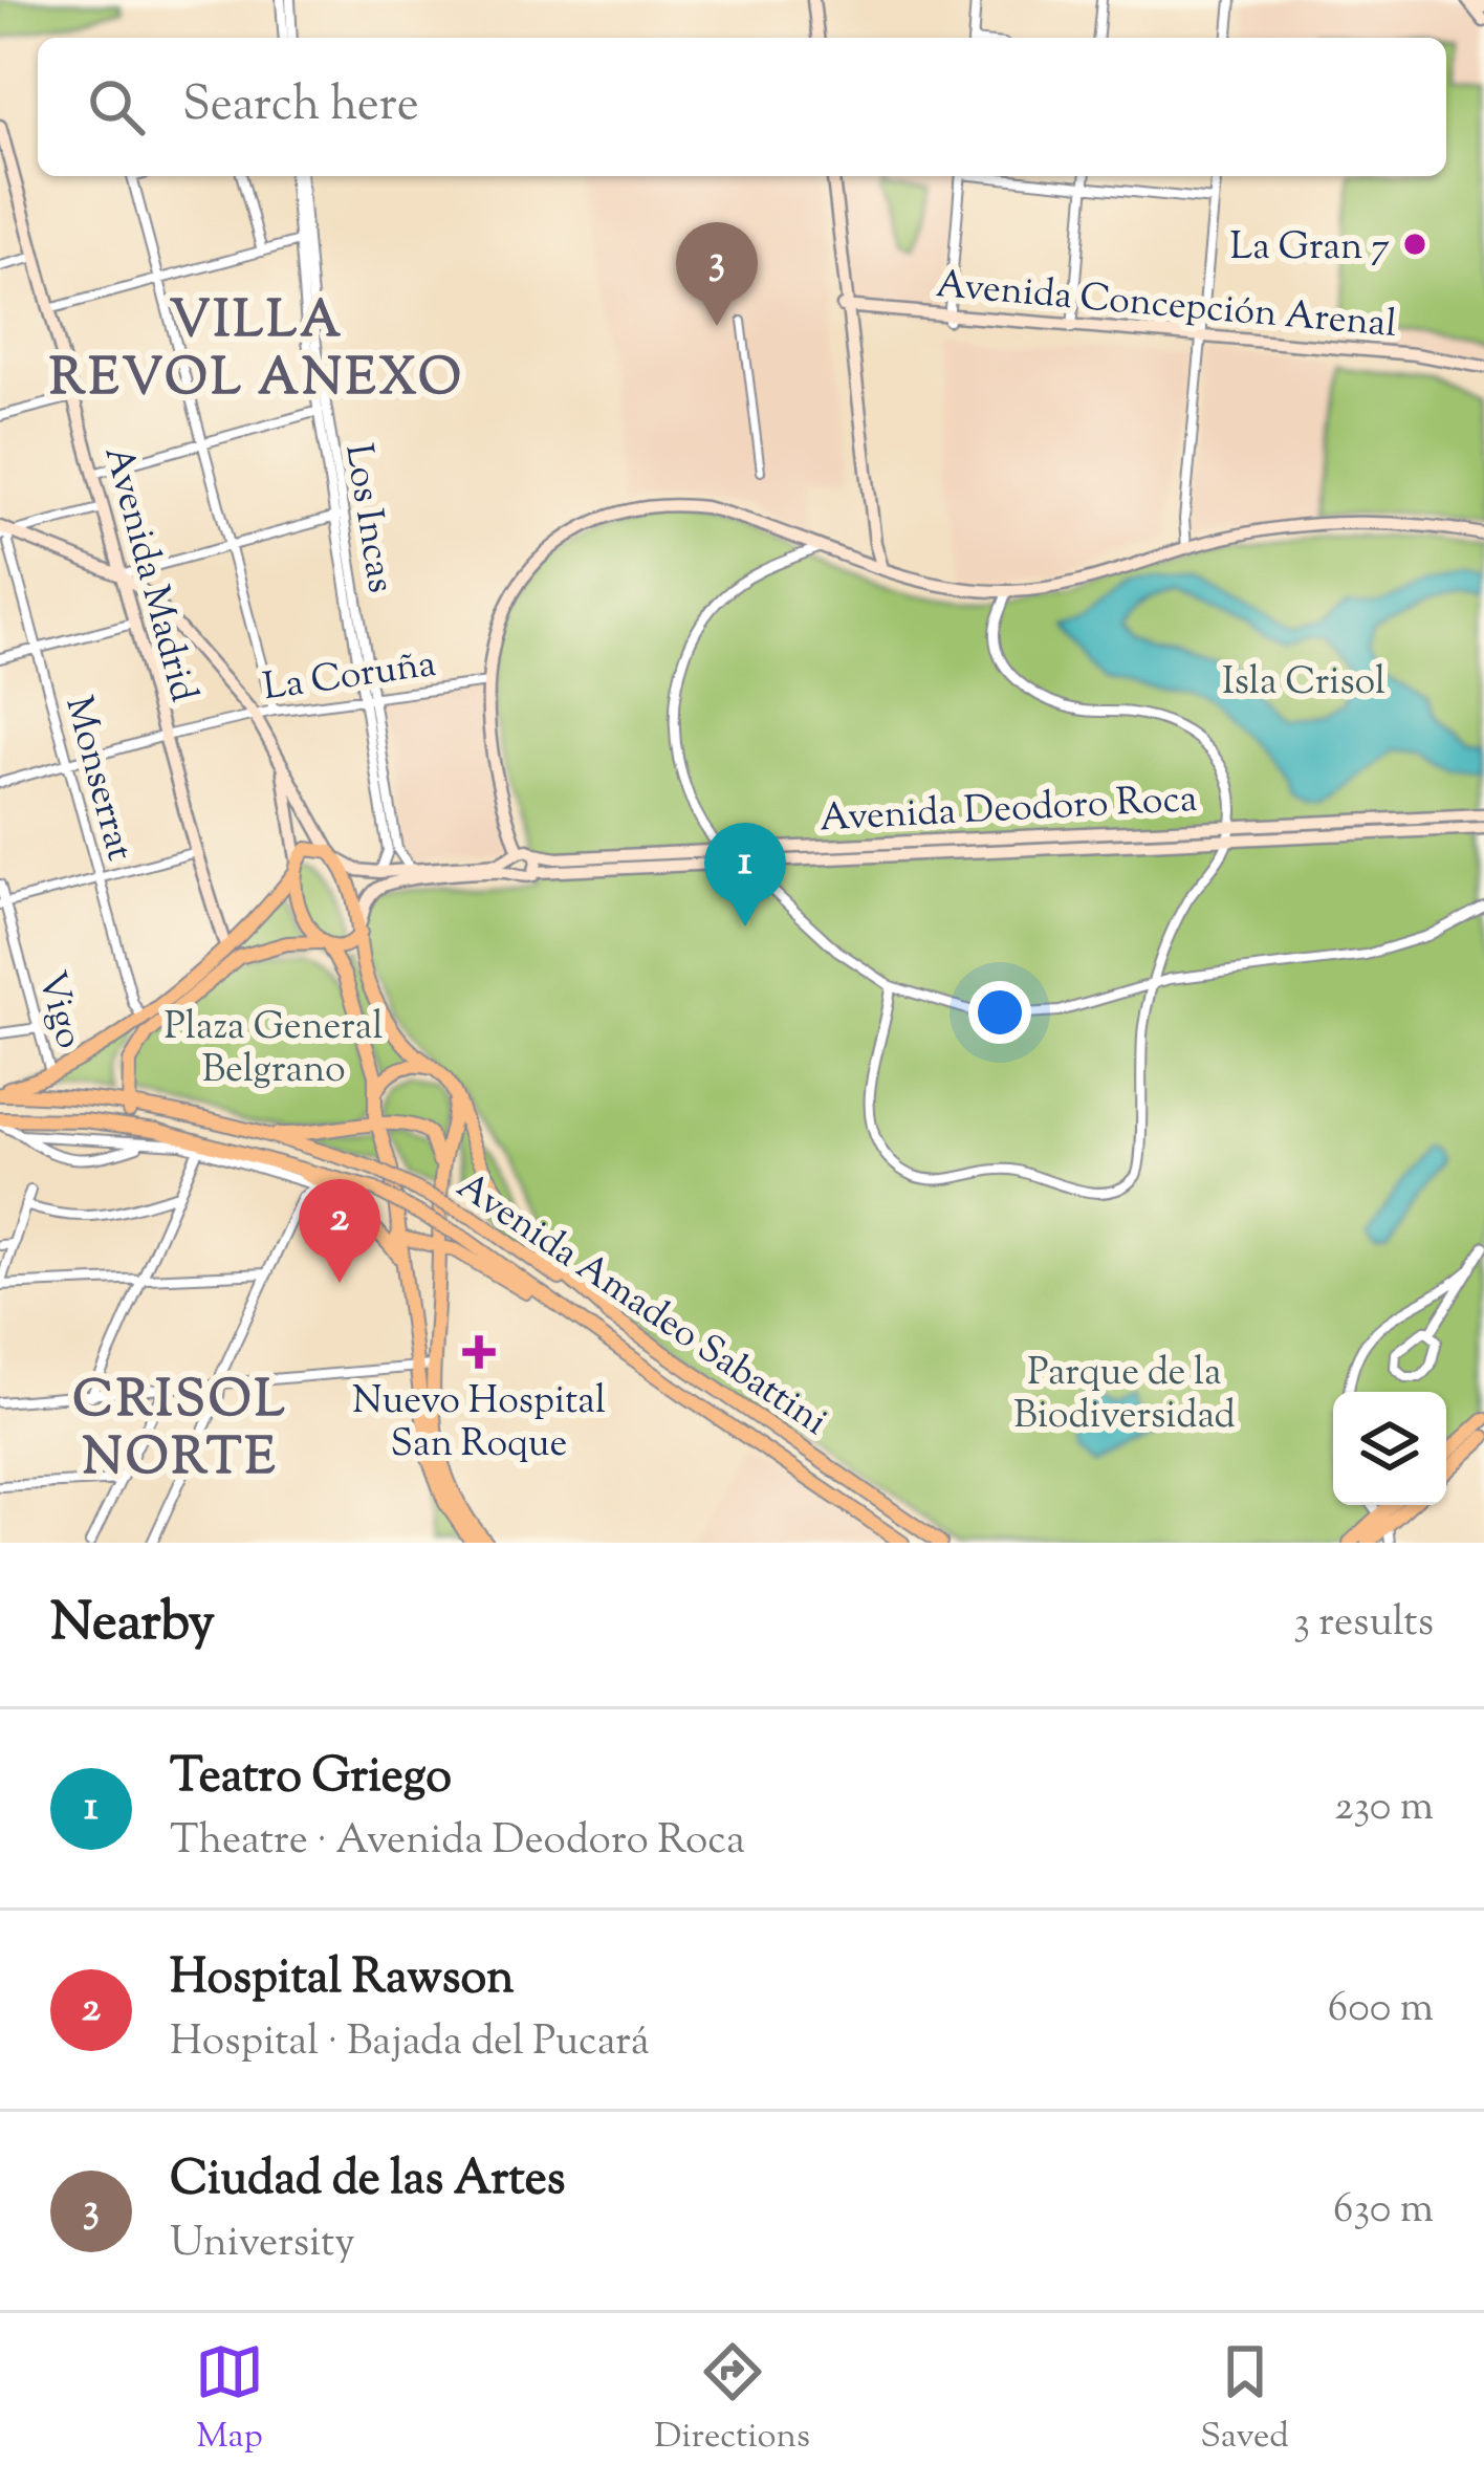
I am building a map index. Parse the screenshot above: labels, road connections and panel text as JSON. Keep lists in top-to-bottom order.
{
  "streets": {
    "main road": [
      "Avenida Concepción Arenal",
      "Avenida Madrid",
      "Avenida Deodoro Roca",
      "Avenida Amadeo Sabattini"
    ],
    "street": [
      "Los Incas",
      "La Coruña",
      "Monserrat",
      "Vigo"
    ]
  },
  "crossings": [
    ["Los Incas", "La Coruña"],
    ["Los Incas", "Avenida Deodoro Roca"],
    ["Avenida Madrid", "La Coruña"],
    ["La Coruña", "Monserrat"]
  ],
  "districts": ["VILLA REVOL ANEXO", "CRISOL NORTE"],
  "parks": ["Isla Crisol", "Plaza General Belgrano", "Parque de la Biodiversidad"],
  "places": {
    "other": ["La Gran 7"],
    "health": ["Nuevo Hospital San Roque"]
  },
  "page": {
    "search": "Search here",
    "pins": ["3", "1", "2"],
    "heading": ["Nearby", "3 results"],
    "list": [
      {
        "mark": "1",
        "name": "Teatro Griego",
        "note": "Theatre · Avenida Deodoro Roca",
        "value": "230 m"
      },
      {
        "mark": "2",
        "name": "Hospital Rawson",
        "note": "Hospital · Bajada del Pucará",
        "value": "600 m"
      },
      {
        "mark": "3",
        "name": "Ciudad de las Artes",
        "note": "University",
        "value": "630 m"
      }
    ],
    "nav": ["Map", "Directions", "Saved"]
  }
}
